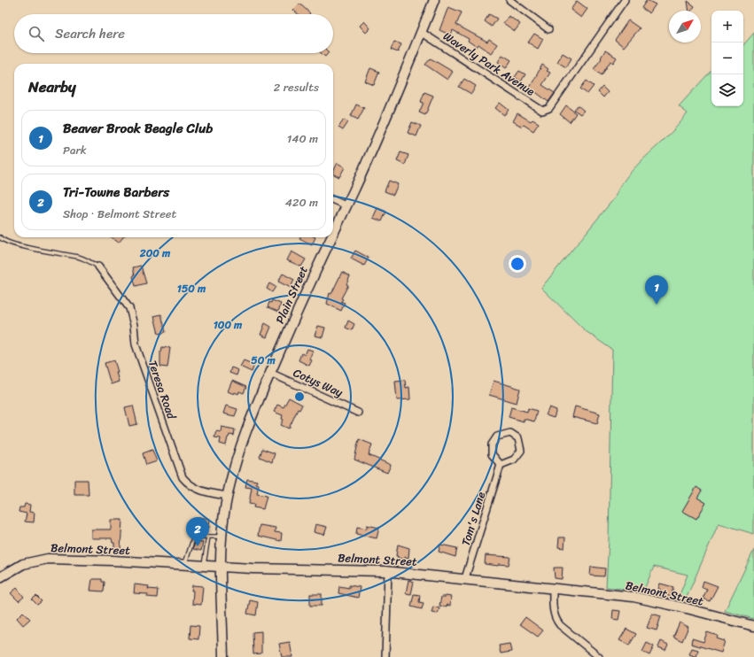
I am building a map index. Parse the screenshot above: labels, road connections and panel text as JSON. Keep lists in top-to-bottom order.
{
  "streets": {
    "main road": ["Plain Street", "Belmont Street"],
    "street": [
      "Waverly Park Avenue",
      "Cotys Way",
      "Teresa Road",
      "Tom's Lane"
    ]
  },
  "crossings": [
    ["Waverly Park Avenue", "Plain Street"],
    ["Plain Street", "Cotys Way"],
    ["Plain Street", "Teresa Road"],
    ["Plain Street", "Belmont Street"],
    ["Tom's Lane", "Belmont Street"]
  ],
  "north": "top right",
  "page": {
    "map_buttons": ["+", "−"],
    "search": "Search here",
    "heading": ["Nearby", "2 results"],
    "list": [
      {
        "mark": "1",
        "name": "Beaver Brook Beagle Club",
        "note": "Park",
        "value": "140 m"
      },
      {
        "mark": "2",
        "name": "Tri-Towne Barbers",
        "note": "Shop · Belmont Street",
        "value": "420 m"
      }
    ],
    "pins": ["1", "2"]
  },
  "rings": [
    "200 m",
    "150 m",
    "100 m",
    "50 m"
  ]
}
